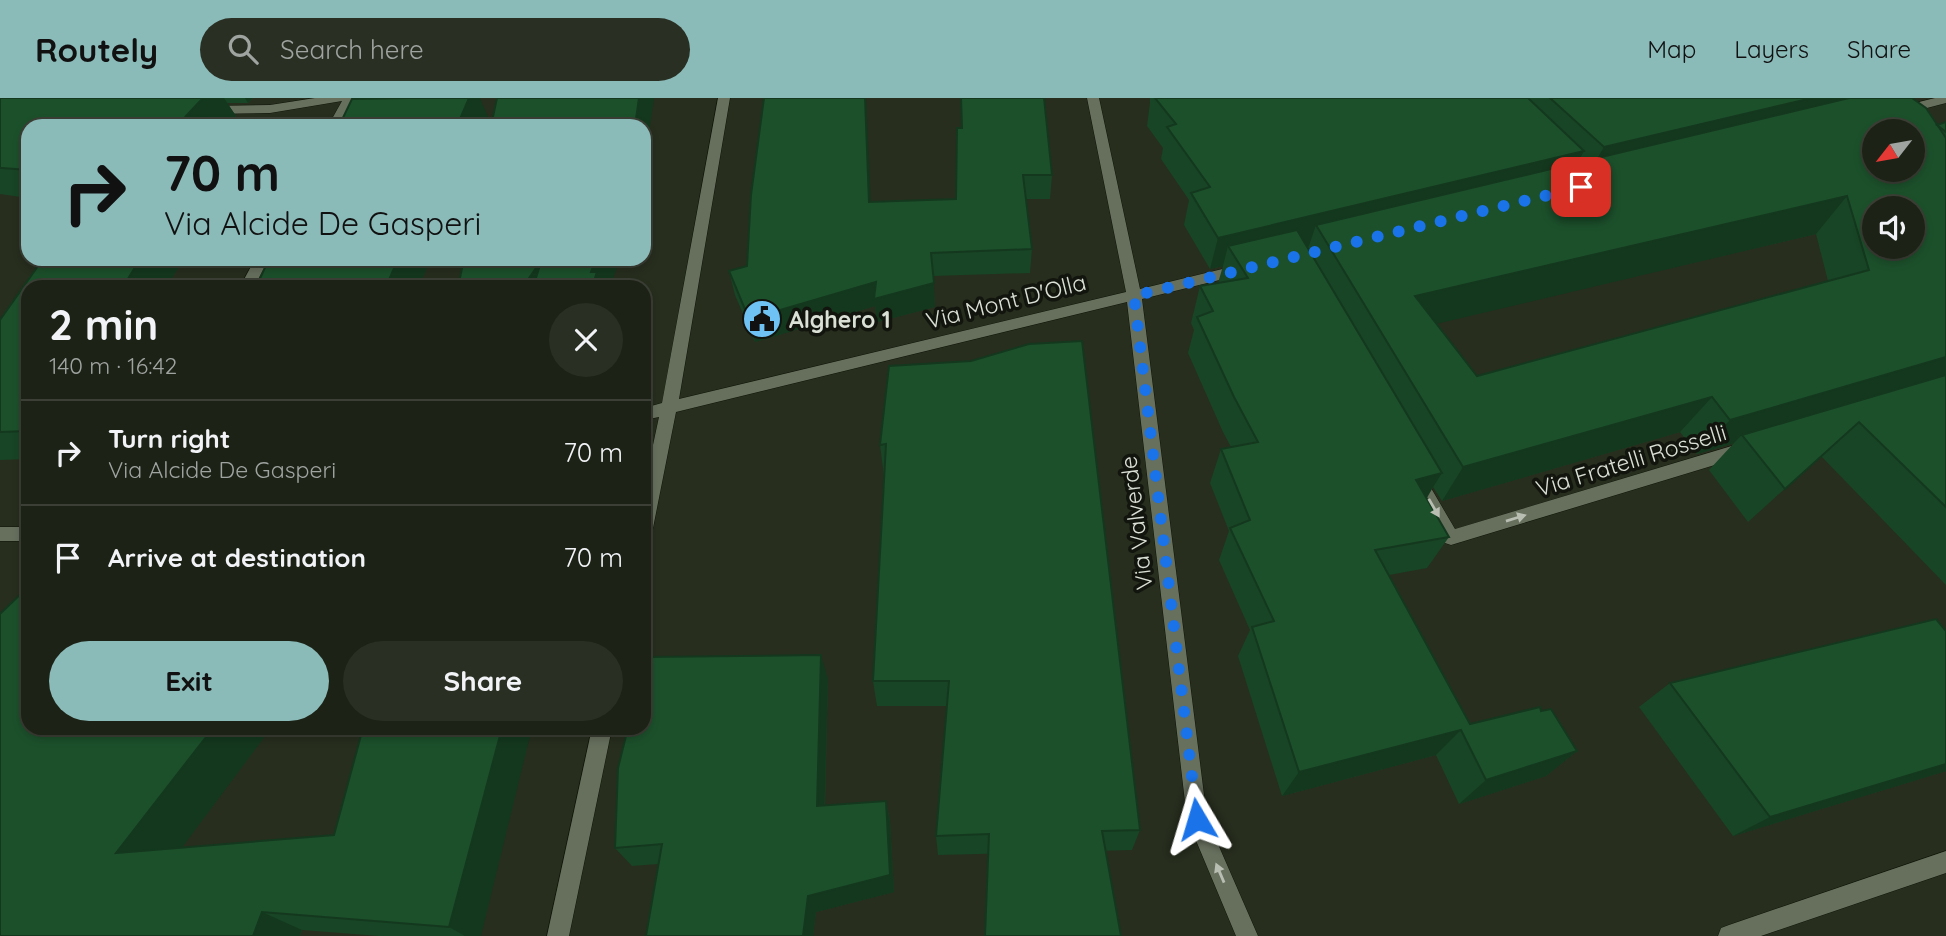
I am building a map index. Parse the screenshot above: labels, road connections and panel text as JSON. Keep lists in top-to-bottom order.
{
  "streets": {
    "street": ["Via Mont D'Olla", "Via Fratelli Rosselli", "Via Valverde"]
  },
  "crossings": [
    ["Via Mont D'Olla", "Via Valverde"]
  ],
  "one_way": ["Via Fratelli Rosselli", "Via Valverde"],
  "places": {
    "public building": ["Alghero 1"]
  },
  "north": "bottom left",
  "page": {
    "header": "Routely",
    "search": "Search here",
    "nav": ["Map", "Layers", "Share"],
    "turn": ["70 m", "Via Alcide De Gasperi"],
    "heading": ["2 min", "140 m · 16:42"],
    "list": [
      {
        "name": "Turn right",
        "note": "Via Alcide De Gasperi",
        "value": "70 m"
      },
      {
        "name": "Arrive at destination",
        "value": "70 m"
      }
    ],
    "buttons": ["Exit", "Share"]
  }
}
